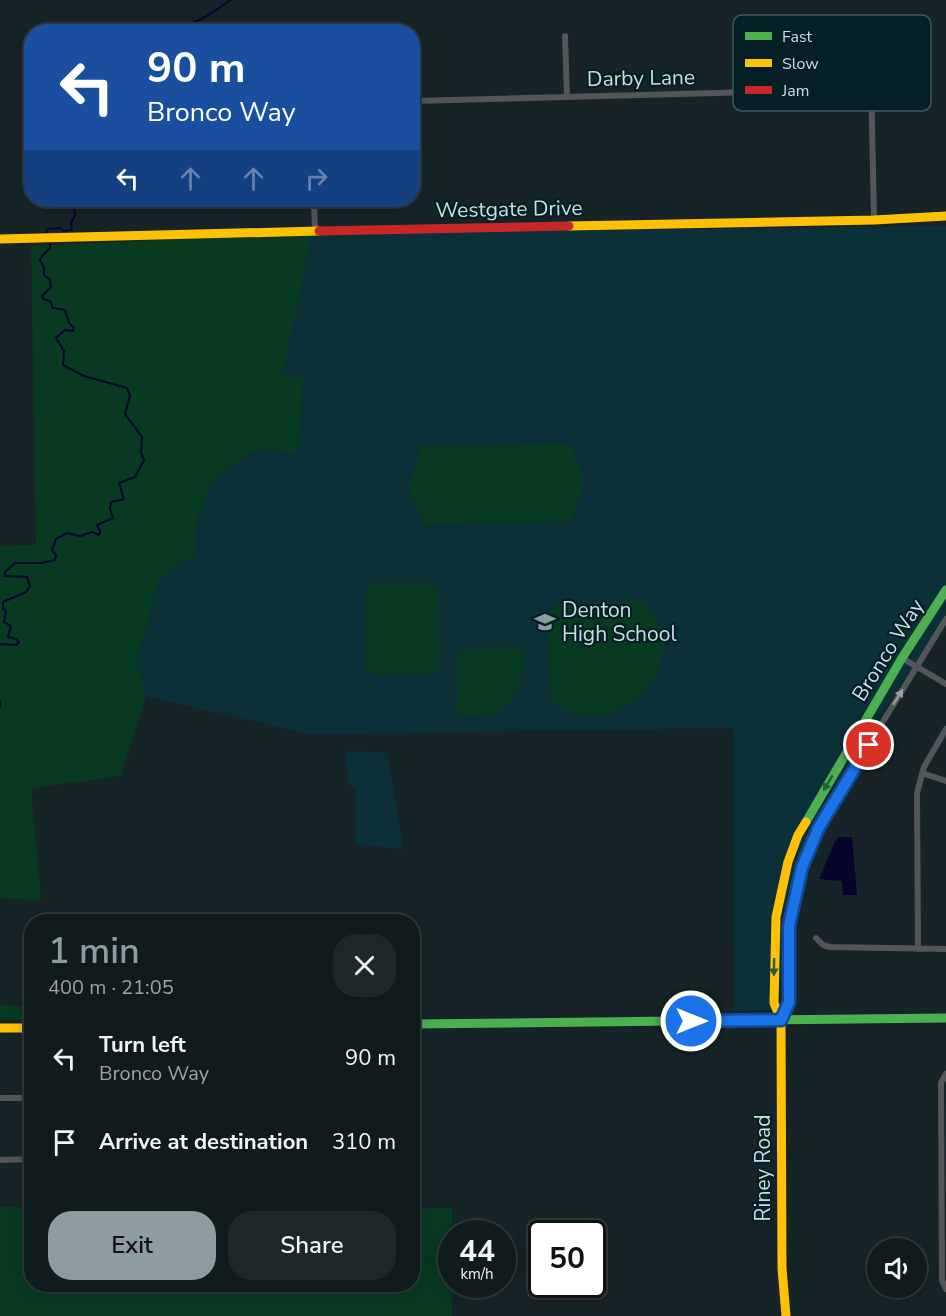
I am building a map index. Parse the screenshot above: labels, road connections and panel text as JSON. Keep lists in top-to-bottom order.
{
  "streets": {
    "street": [
      "Darby Lane",
      "Westgate Drive",
      "Bronco Way",
      "Riney Road"
    ]
  },
  "crossings": [
    ["Bronco Way", "Riney Road"]
  ],
  "places": {
    "school or university": ["Denton High School"]
  },
  "legend": ["Fast", "Slow", "Jam"],
  "page": {
    "turn": ["90 m", "Bronco Way"],
    "heading": ["1 min", "400 m · 21:05"],
    "list": [
      {
        "name": "Turn left",
        "note": "Bronco Way",
        "value": "90 m"
      },
      {
        "name": "Arrive at destination",
        "value": "310 m"
      }
    ],
    "buttons": ["Exit", "Share"],
    "speed": "44 km/h",
    "limit": "50"
  }
}
